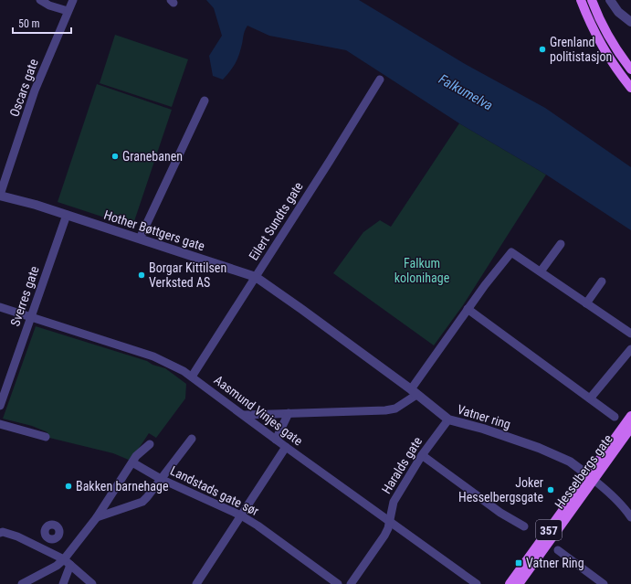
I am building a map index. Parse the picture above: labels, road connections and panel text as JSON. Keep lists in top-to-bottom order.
{
  "streets": {
    "main road": ["Hesselbergs gate", "357"],
    "street": [
      "Oscars gate",
      "Eilert Sundts gate",
      "Hother Bøttgers gate",
      "Sverres gate",
      "Aasmund Vinjes gate",
      "Vatner ring",
      "Haralds gate",
      "Landstads gate sør"
    ]
  },
  "crossings": [
    ["Oscars gate", "Hother Bøttgers gate"],
    ["Eilert Sundts gate", "Hother Bøttgers gate"],
    ["Eilert Sundts gate", "Aasmund Vinjes gate"],
    ["Hother Bøttgers gate", "Sverres gate"],
    ["Hother Bøttgers gate", "Vatner ring"],
    ["Sverres gate", "Aasmund Vinjes gate"],
    ["Aasmund Vinjes gate", "Haralds gate"],
    ["Vatner ring", "Haralds gate"],
    ["Vatner ring", "Hesselbergs gate"]
  ],
  "water": ["Falkumelva"],
  "parks": ["Falkum kolonihage"],
  "places": {
    "other": [
      "Grenland politistasjon",
      "Granebanen",
      "Borgar Kittilsen Verksted AS",
      "Bakken barnehage",
      "Joker Hesselbergsgate"
    ],
    "transit": ["Vatner Ring"]
  },
  "scale_bar": "50 m"
}
